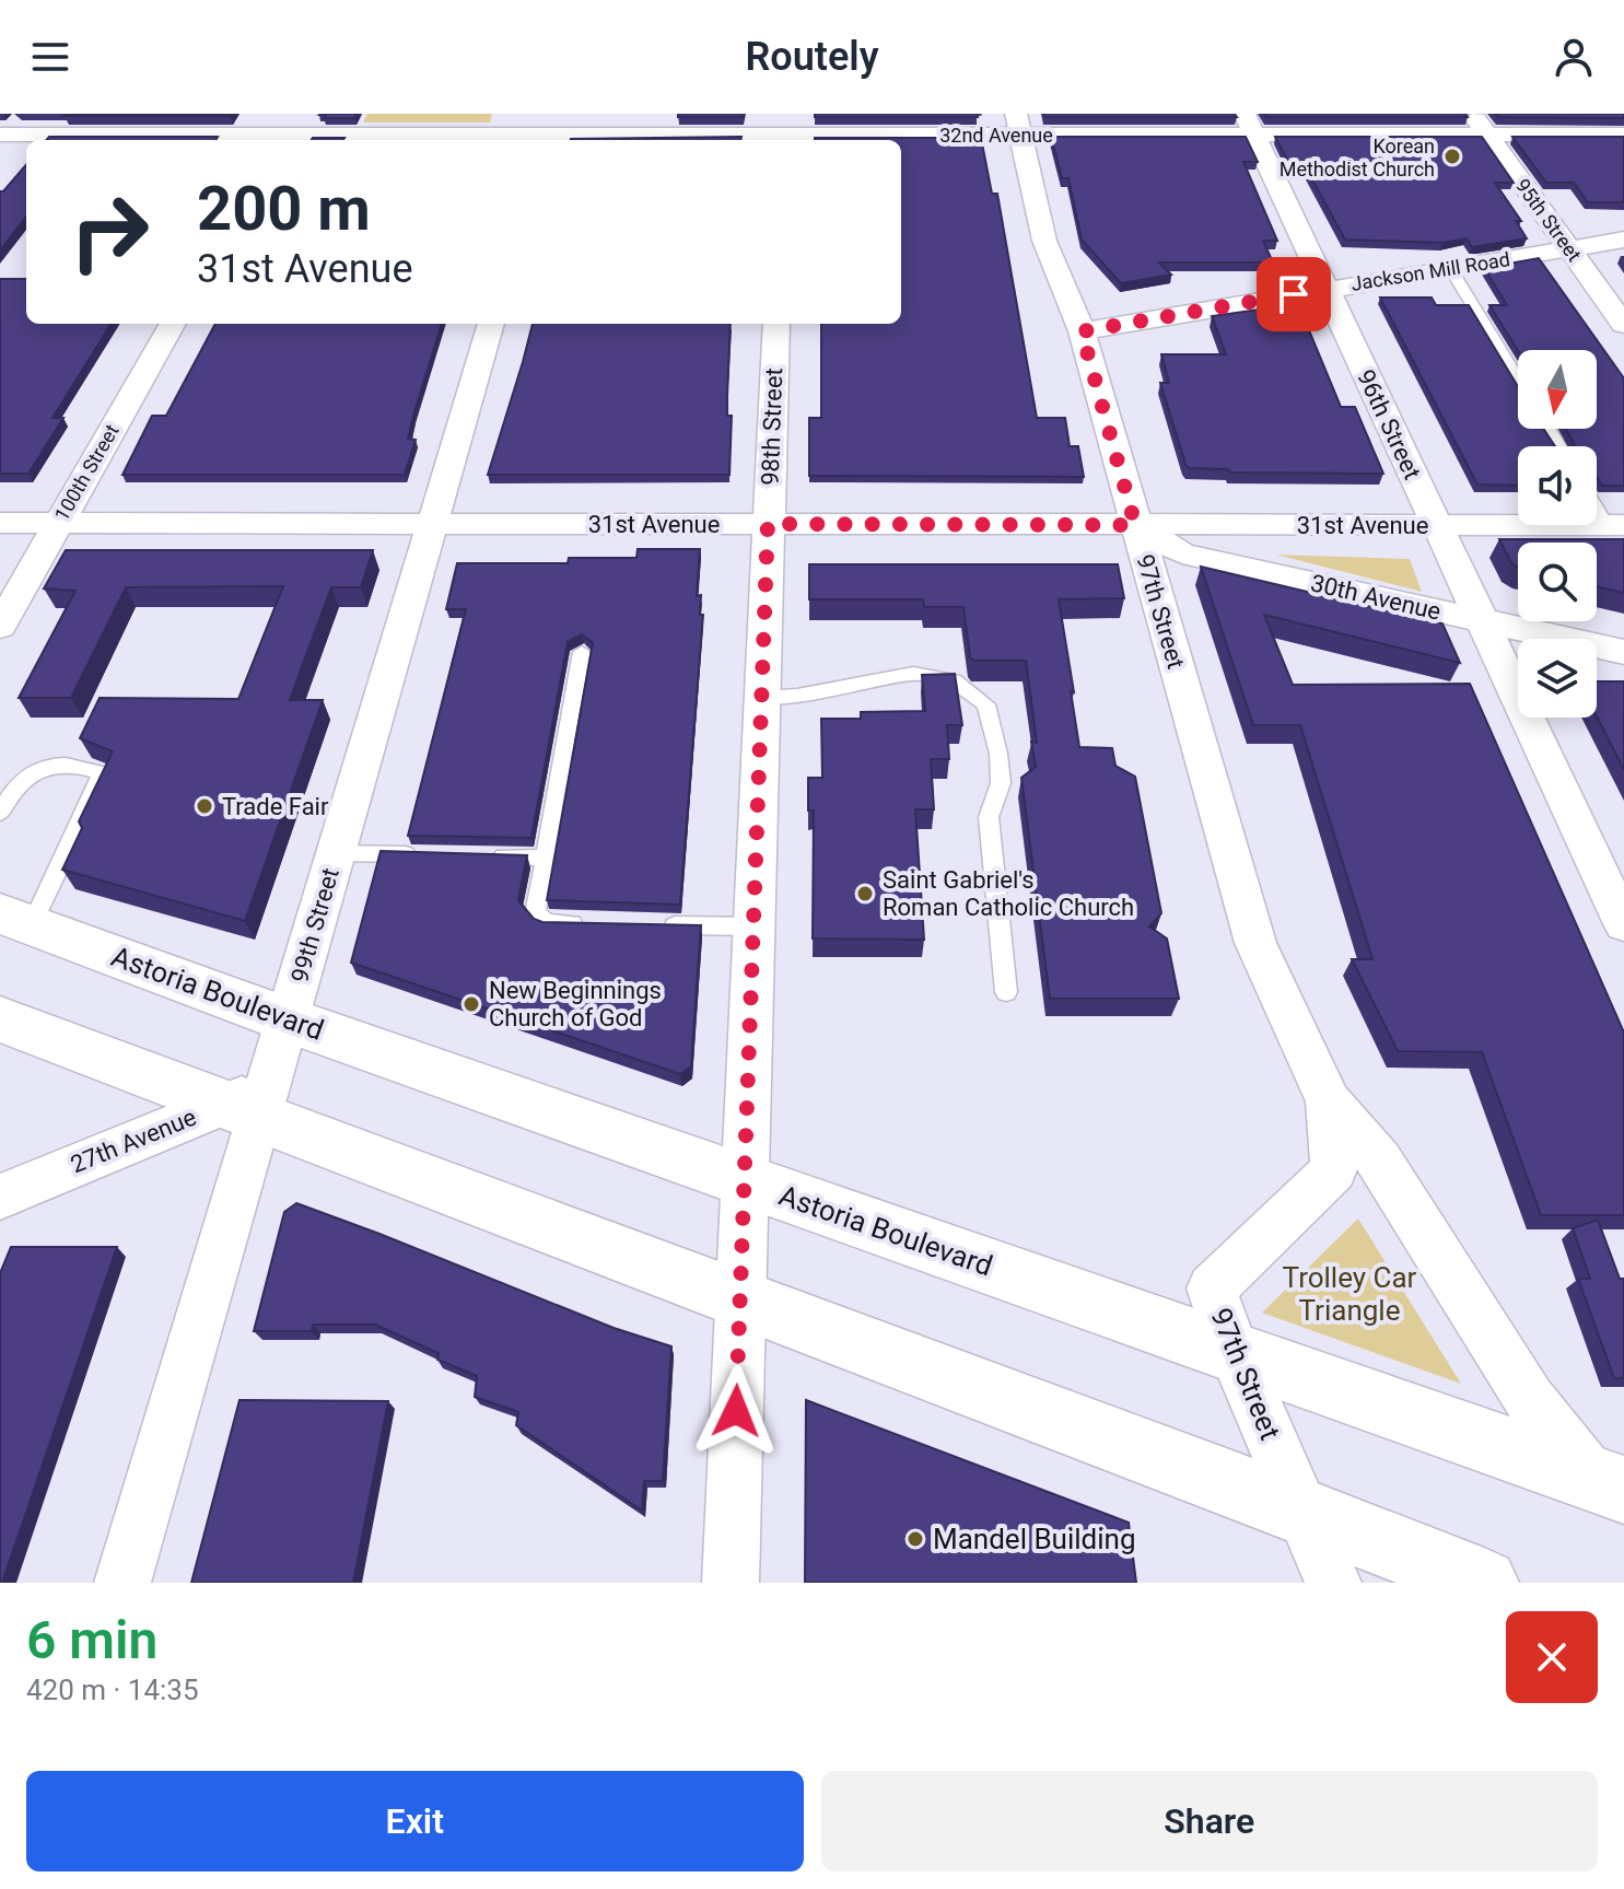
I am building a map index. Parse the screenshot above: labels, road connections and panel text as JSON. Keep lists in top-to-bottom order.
{
  "streets": {
    "main road": ["Astoria Boulevard"],
    "street": [
      "32nd Avenue",
      "95th Street",
      "Jackson Mill Road",
      "96th Street",
      "98th Street",
      "100th Street",
      "31st Avenue",
      "30th Avenue",
      "97th Street",
      "99th Street",
      "27th Avenue"
    ]
  },
  "crossings": [
    ["32nd Avenue", "95th Street"],
    ["32nd Avenue", "96th Street"],
    ["32nd Avenue", "97th Street"],
    ["95th Street", "Jackson Mill Road"],
    ["Jackson Mill Road", "96th Street"],
    ["Jackson Mill Road", "97th Street"],
    ["96th Street", "31st Avenue"],
    ["96th Street", "30th Avenue"],
    ["98th Street", "31st Avenue"],
    ["98th Street", "Astoria Boulevard"],
    ["100th Street", "31st Avenue"],
    ["31st Avenue", "30th Avenue"],
    ["31st Avenue", "97th Street"],
    ["31st Avenue", "99th Street"],
    ["30th Avenue", "97th Street"],
    ["97th Street", "Astoria Boulevard"],
    ["99th Street", "Astoria Boulevard"],
    ["99th Street", "27th Avenue"]
  ],
  "parks": ["Trolley Car Triangle"],
  "places": [
    "Korean Methodist Church",
    "Trade Fair",
    "Saint Gabriel's Roman Catholic Church",
    "New Beginnings Church of God",
    "Mandel Building"
  ],
  "north": "bottom",
  "page": {
    "header": "Routely",
    "turn": ["200 m", "31st Avenue"],
    "heading": ["6 min", "420 m · 14:35"],
    "buttons": ["Exit", "Share"]
  }
}
